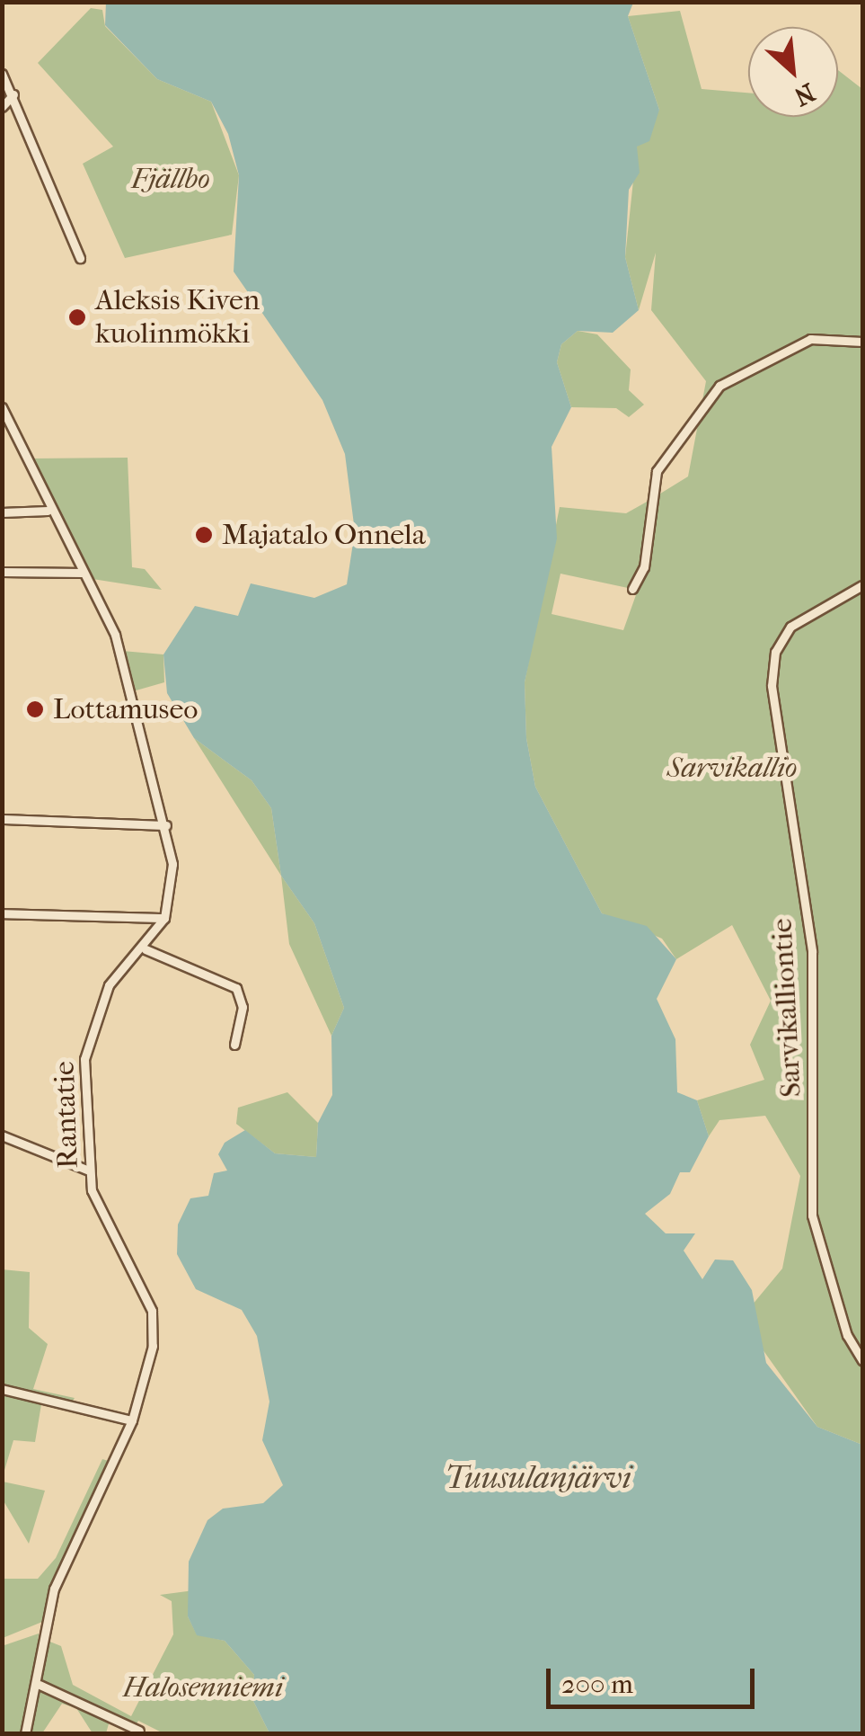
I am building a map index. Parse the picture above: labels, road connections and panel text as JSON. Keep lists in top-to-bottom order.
{
  "streets": {
    "street": ["Sarvikalliontie", "Rantatie"]
  },
  "water": ["Tuusulanjärvi"],
  "parks": ["Fjällbo", "Sarvikallio", "Halosenniemi"],
  "places": ["Aleksis Kiven kuolinmökki", "Majatalo Onnela", "Lottamuseo"],
  "scale_bar": "200 m",
  "north": "bottom right"
}
